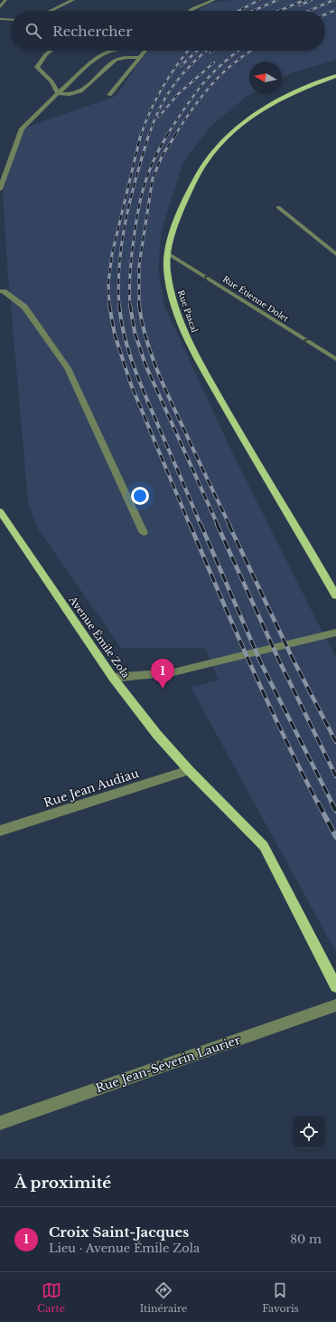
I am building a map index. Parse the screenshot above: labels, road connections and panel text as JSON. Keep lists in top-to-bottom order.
{
  "streets": {
    "main road": ["Rue Pascal", "Avenue Émile Zola"],
    "street": ["Rue Étienne Dolet", "Rue Jean Audiau", "Rue Jean-Séverin Laurier"]
  },
  "crossings": [
    ["Rue Étienne Dolet", "Rue Pascal"],
    ["Avenue Émile Zola", "Rue Jean Audiau"]
  ],
  "one_way": ["Rue Étienne Dolet"],
  "north": "left",
  "page": {
    "search": "Rechercher",
    "pins": "1",
    "heading": "À proximité",
    "list": [
      {
        "mark": "1",
        "name": "Croix Saint-Jacques",
        "note": "Lieu · Avenue Émile Zola",
        "value": "80 m"
      }
    ],
    "nav": ["Carte", "Itinéraire", "Favoris"]
  }
}
